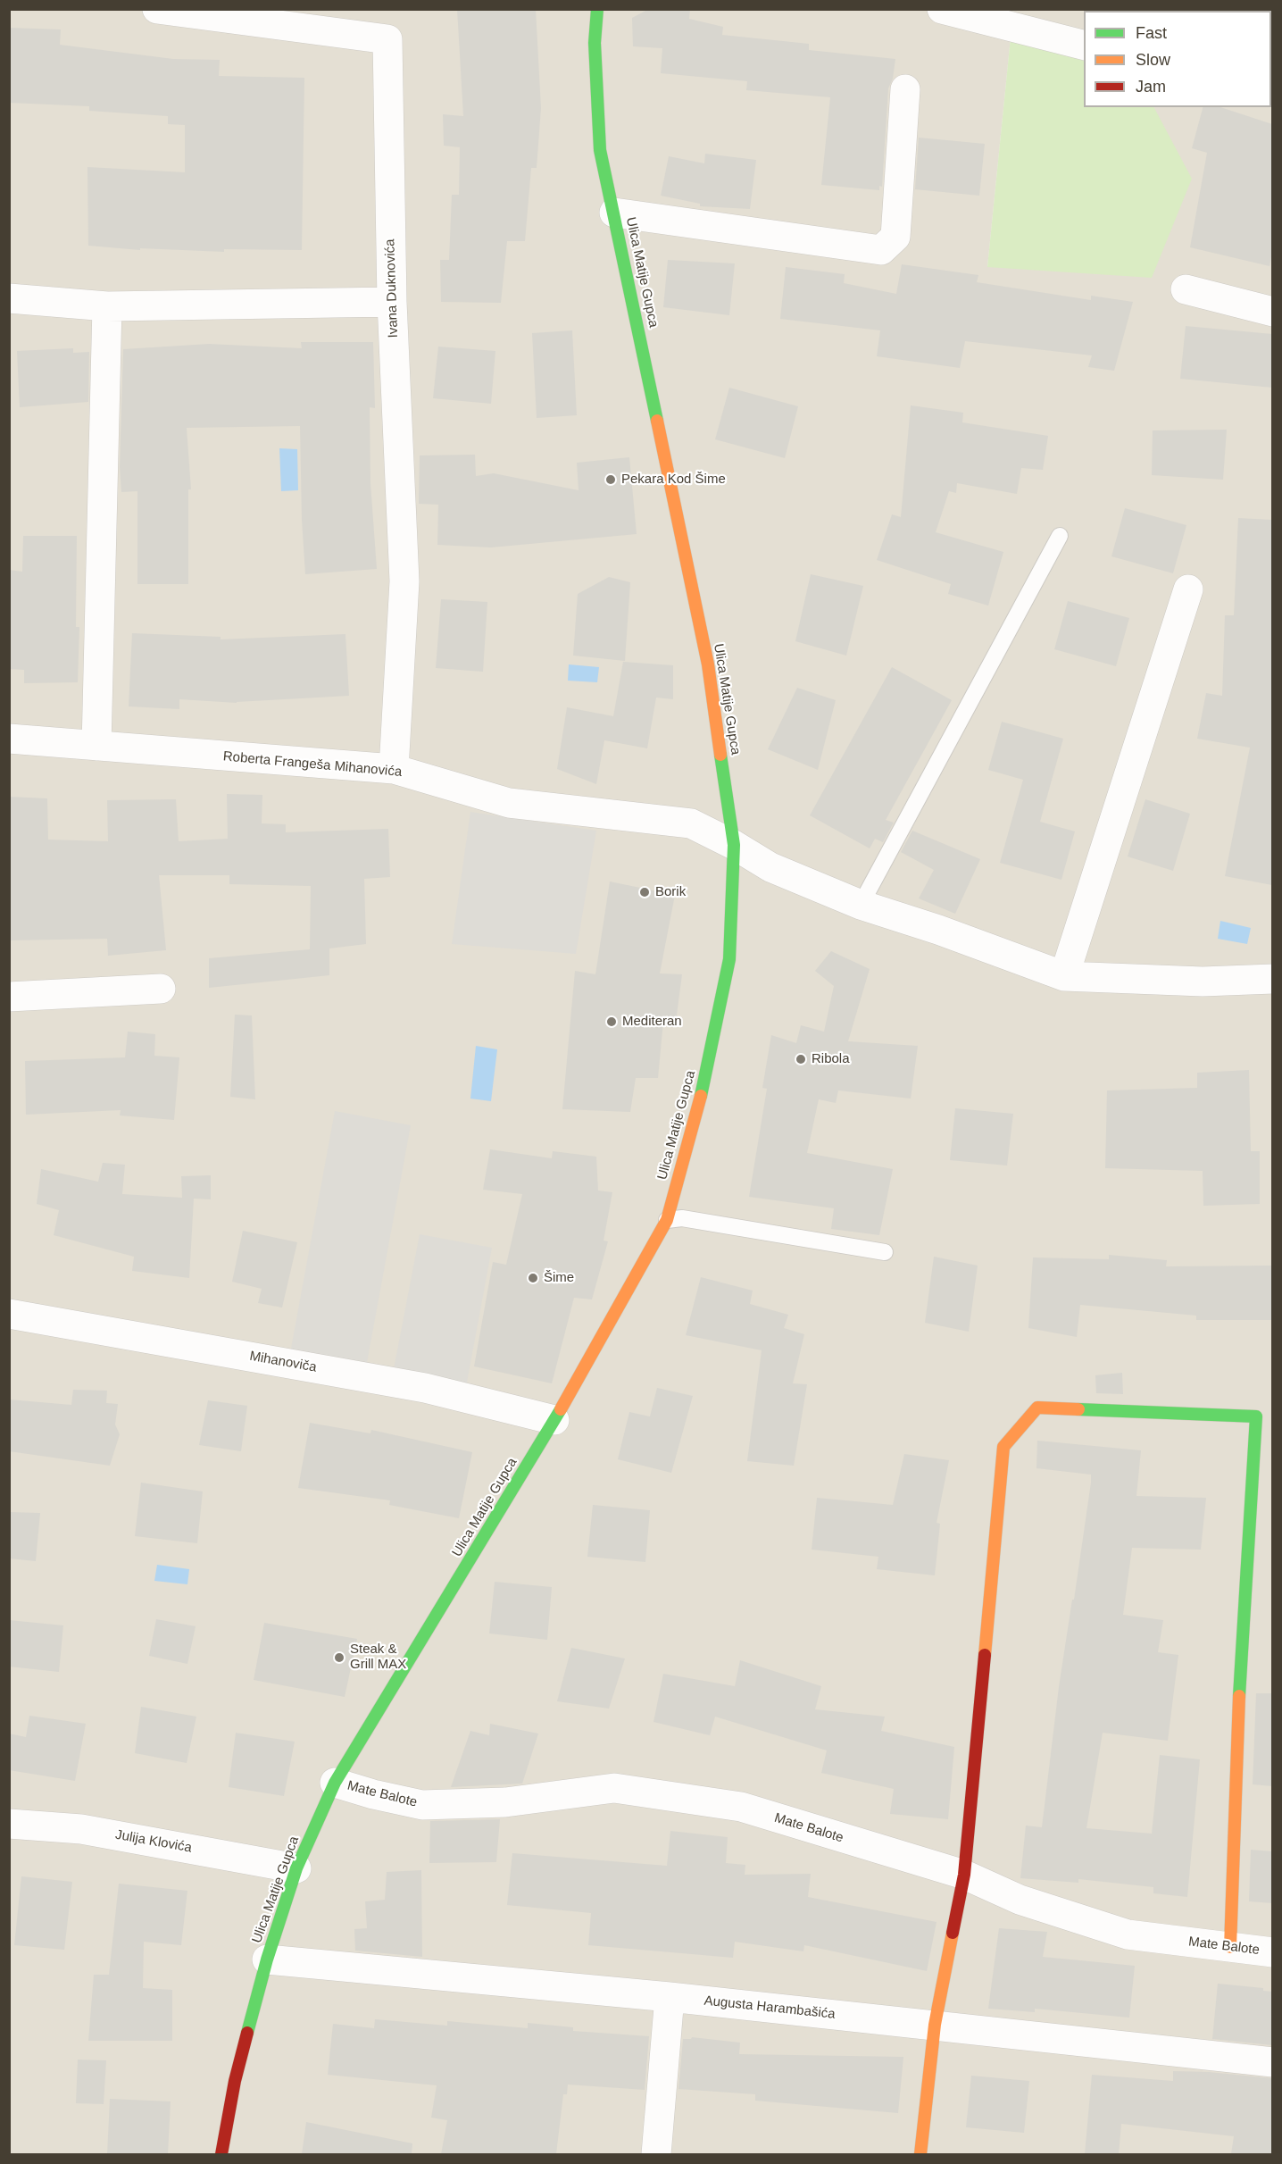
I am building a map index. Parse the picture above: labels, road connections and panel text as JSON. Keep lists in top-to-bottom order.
{
  "streets": {
    "street": [
      "Ulica Matije Gupca",
      "Ivana Duknovića",
      "Roberta Frangeša Mihanovića",
      "Mihanoviča",
      "Mate Balote",
      "Julija Klovića",
      "Augusta Harambašića"
    ]
  },
  "crossings": [
    ["Ulica Matije Gupca", "Roberta Frangeša Mihanovića"],
    ["Ulica Matije Gupca", "Mihanoviča"],
    ["Ulica Matije Gupca", "Mate Balote"],
    ["Ulica Matije Gupca", "Julija Klovića"],
    ["Ulica Matije Gupca", "Augusta Harambašića"],
    ["Ivana Duknovića", "Roberta Frangeša Mihanovića"]
  ],
  "places": [
    "Pekara Kod Šime",
    "Borik",
    "Mediteran",
    "Ribola",
    "Šime",
    "Steak & Grill MAX"
  ],
  "legend": ["Fast", "Slow", "Jam"]
}
